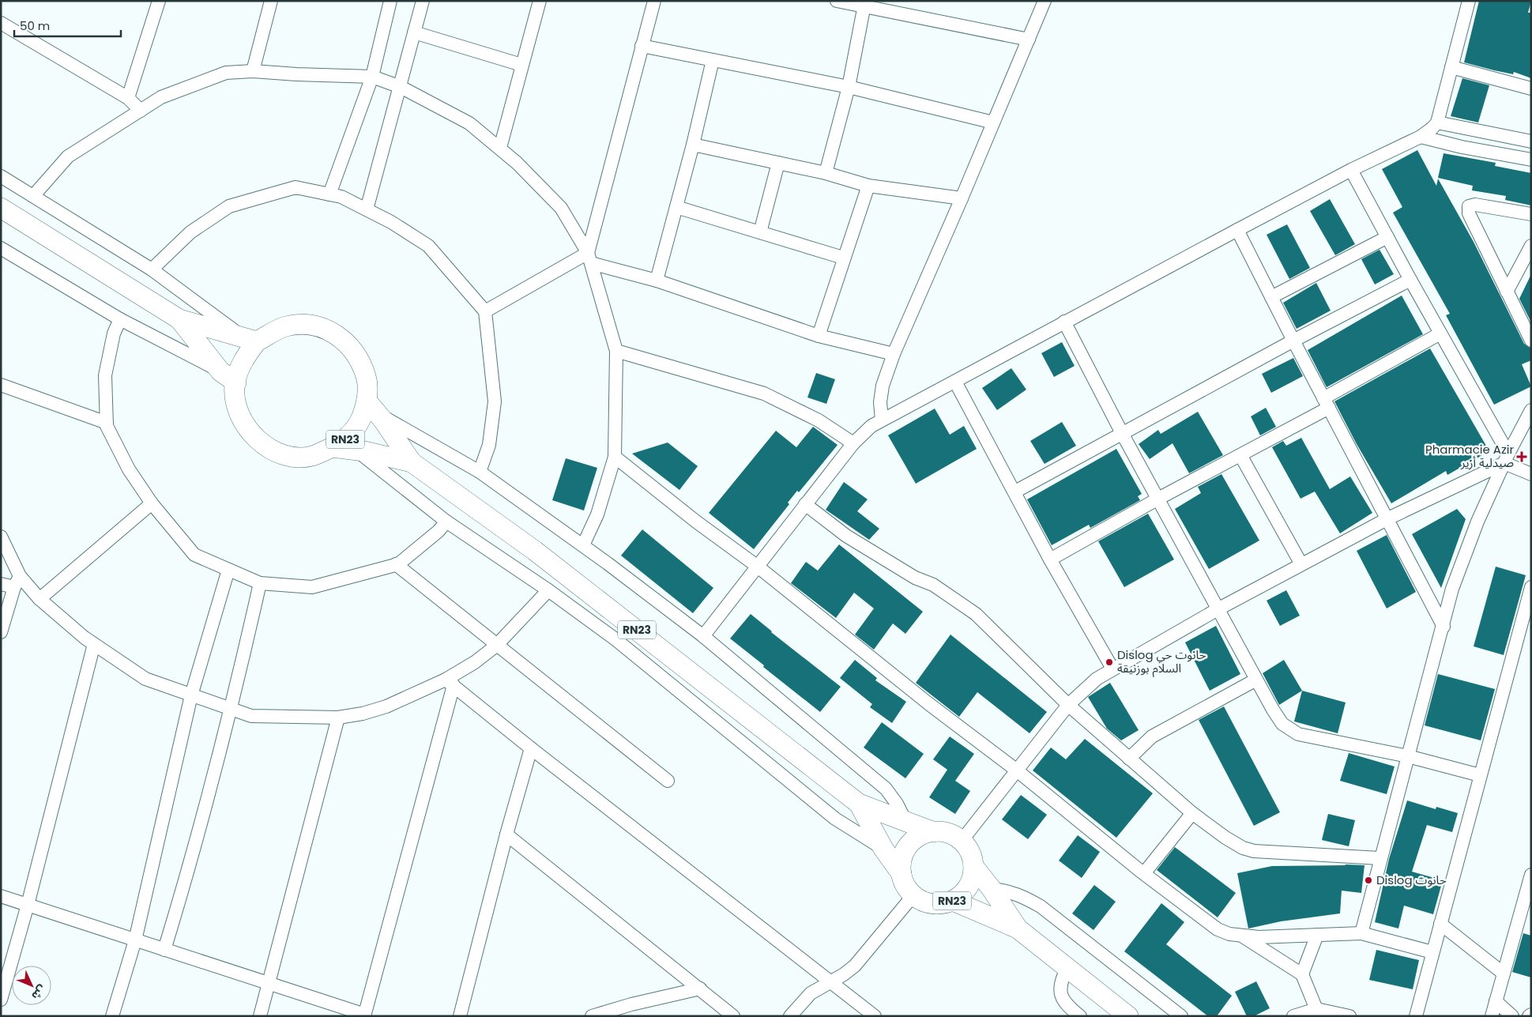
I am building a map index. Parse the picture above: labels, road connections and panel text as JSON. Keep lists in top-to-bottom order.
{
  "streets": {
    "main road": ["RN23"]
  },
  "places": {
    "health": ["Pharmacie Azir صيدلية أزير"],
    "other": ["Dislog حانوت حي السلام بوزنيقة", "Dislog حانوت"]
  },
  "scale_bar": "50 m",
  "north": "bottom right"
}
